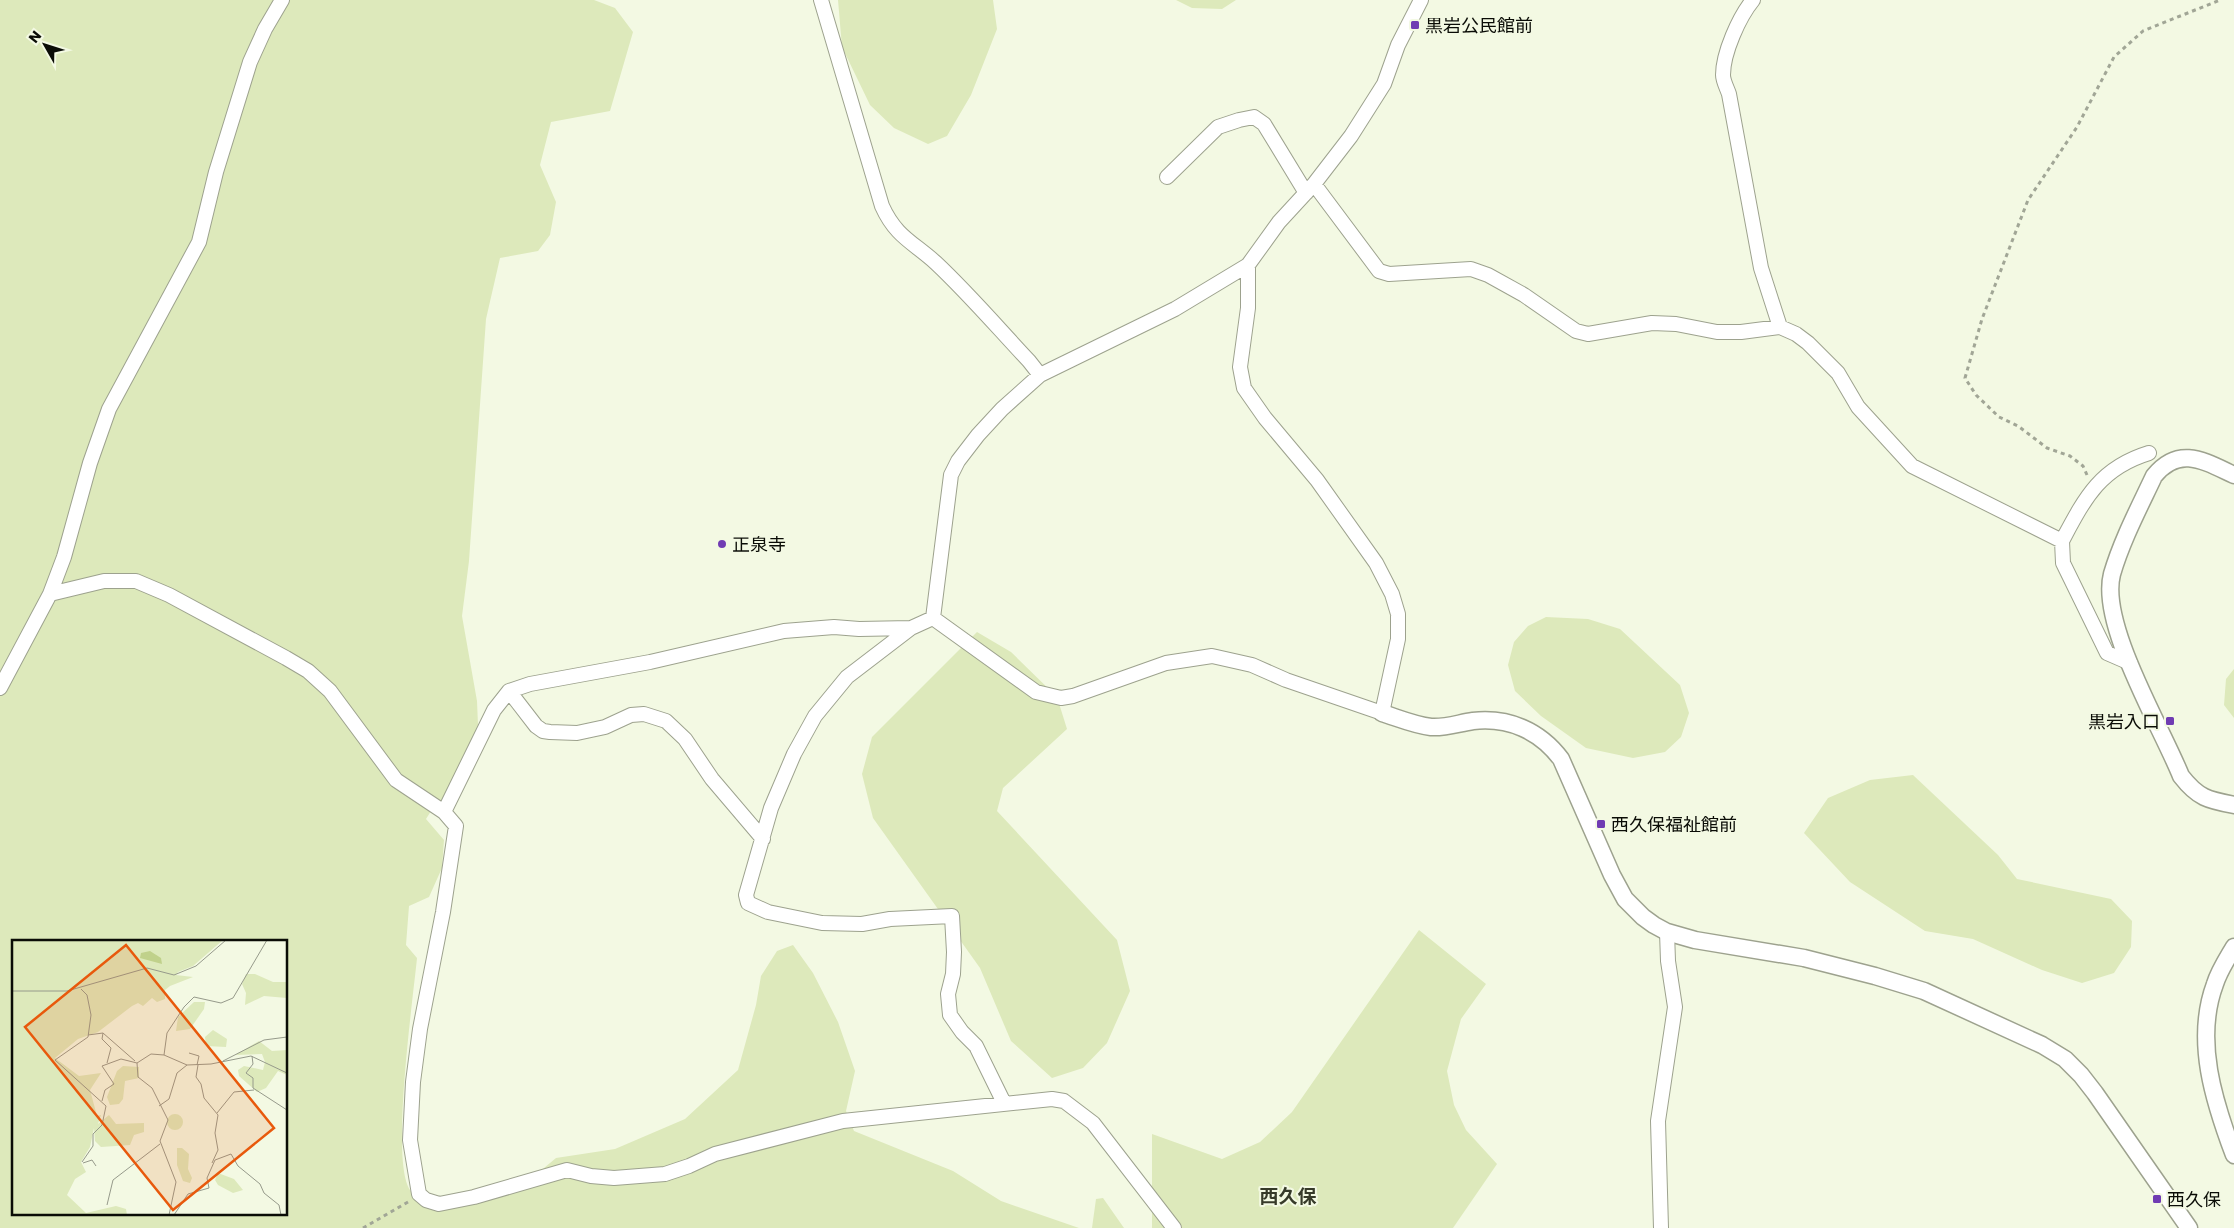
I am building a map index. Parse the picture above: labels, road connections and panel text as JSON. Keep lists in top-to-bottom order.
{
  "districts": ["西久保"],
  "places": {
    "transit": [
      "黒岩公民館前",
      "黒岩入口",
      "西久保福祉館前",
      "西久保"
    ],
    "other": ["正泉寺"]
  },
  "north": "top left"
}
